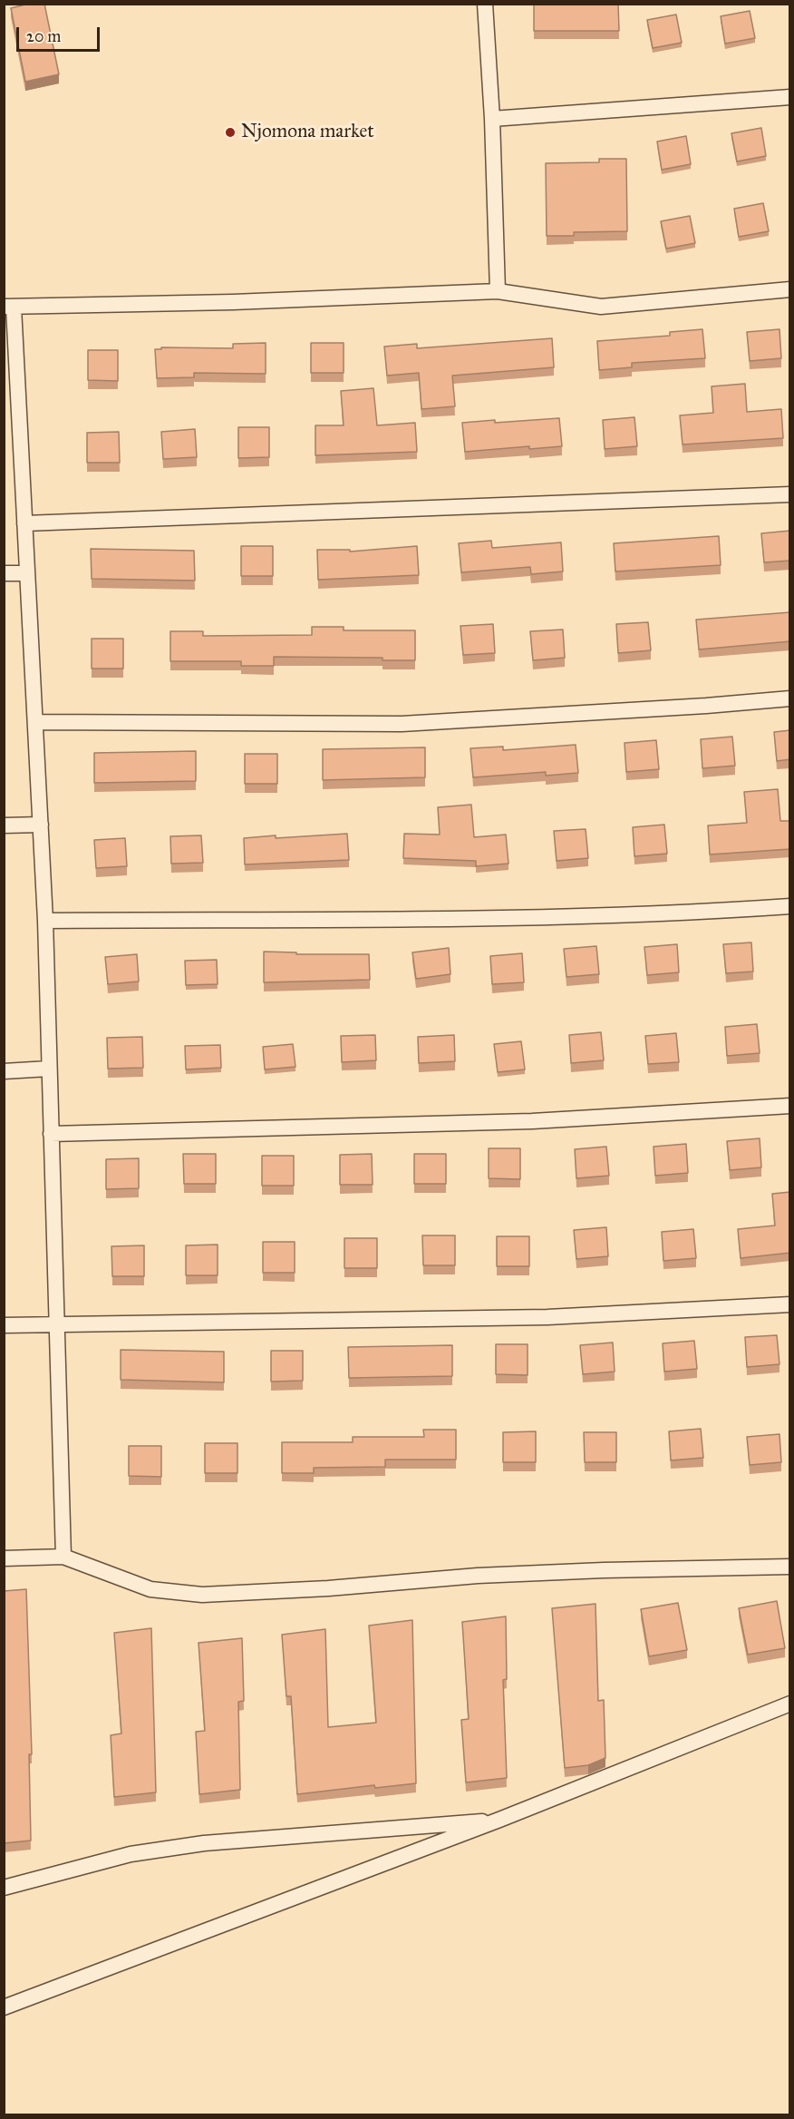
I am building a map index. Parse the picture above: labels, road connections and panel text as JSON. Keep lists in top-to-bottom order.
{
  "places": ["Njomona market"],
  "scale_bar": "20 m"
}
